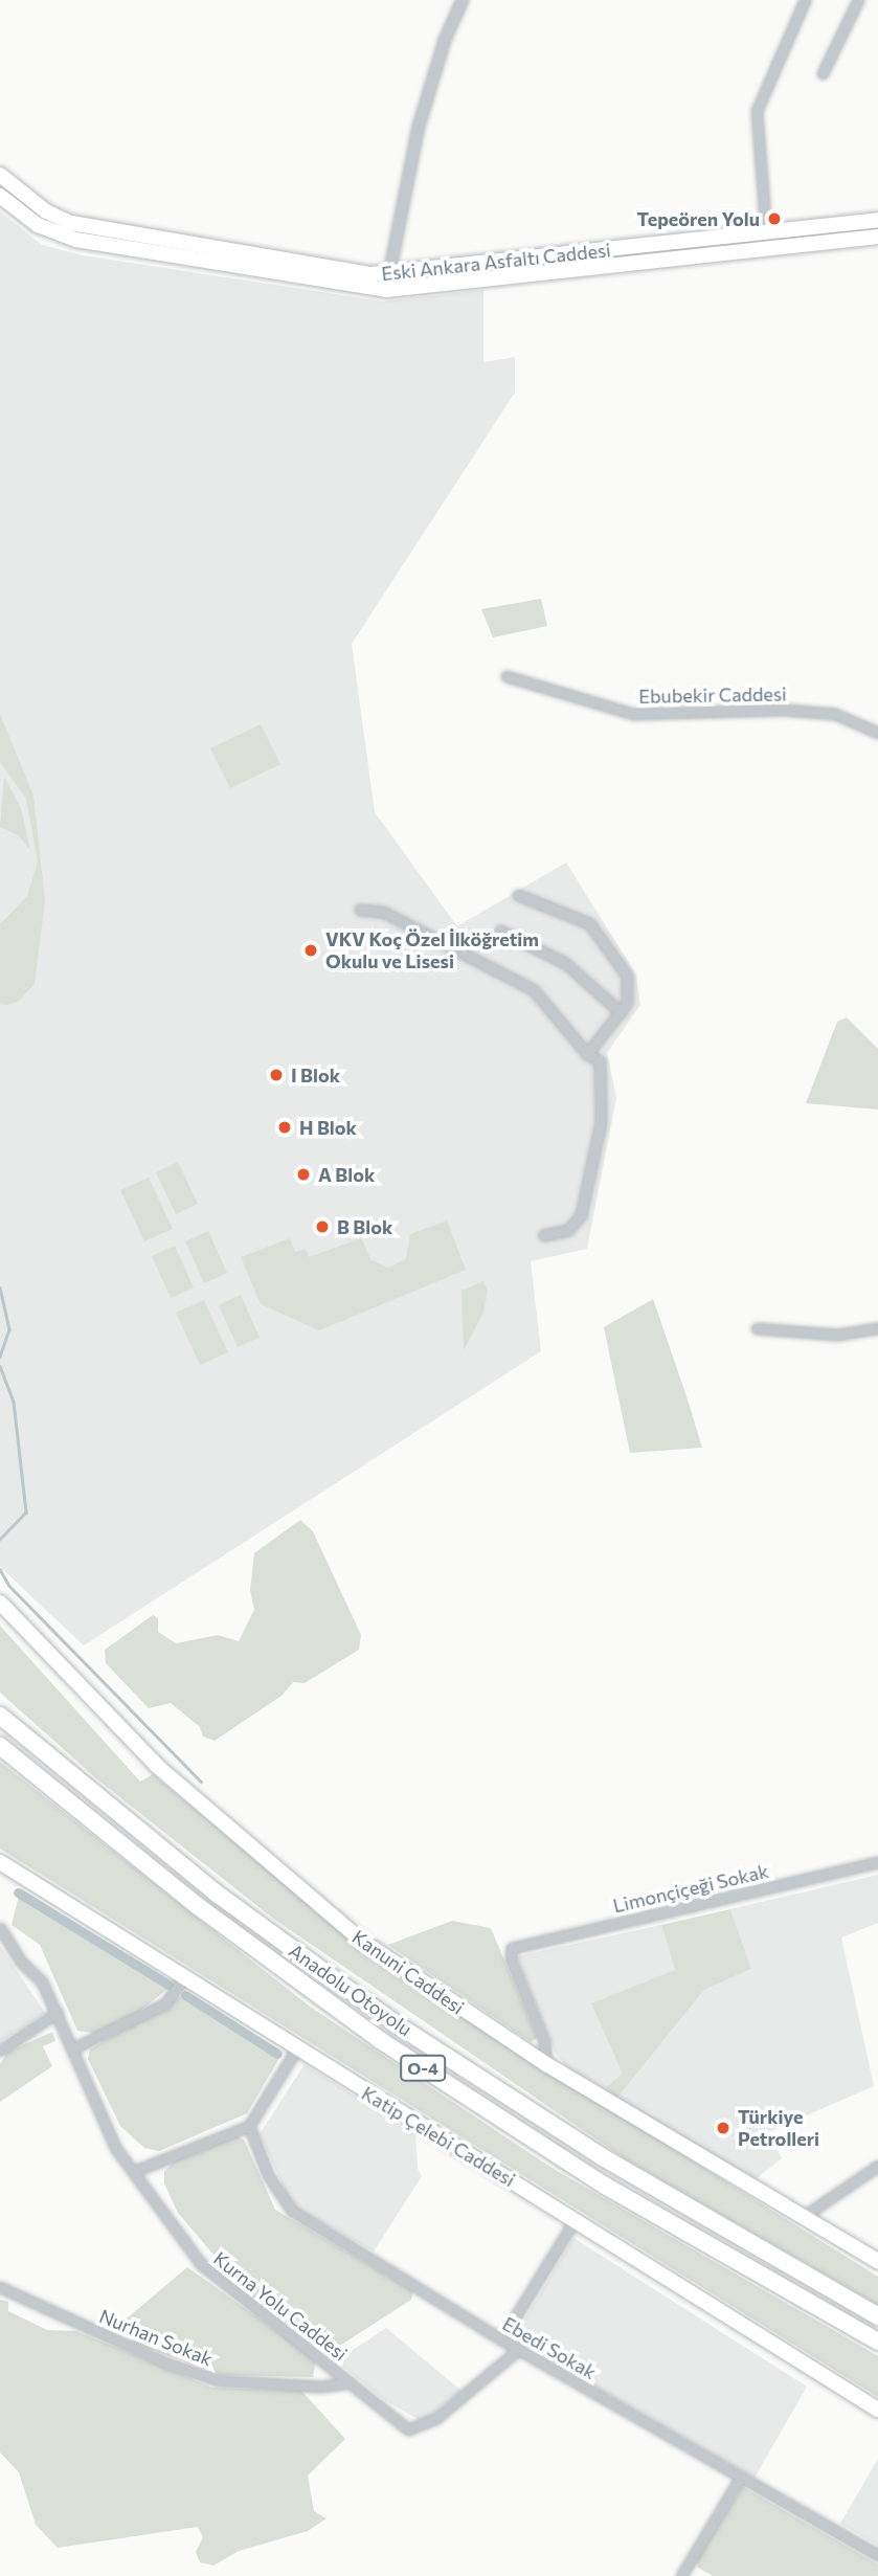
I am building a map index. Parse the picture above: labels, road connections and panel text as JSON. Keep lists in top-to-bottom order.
{
  "streets": {
    "highway": ["Anadolu Otoyolu", "O-4"],
    "main road": ["Eski Ankara Asfaltı Caddesi", "Kanuni Caddesi", "Katip Çelebi Caddesi"],
    "street": [
      "Ebubekir Caddesi",
      "Limonçiçeği Sokak",
      "Kurna Yolu Caddesi",
      "Nurhan Sokak",
      "Ebedi Sokak"
    ]
  },
  "crossings": [
    ["Limonçiçeği Sokak", "Kanuni Caddesi"],
    ["Kurna Yolu Caddesi", "Nurhan Sokak"],
    ["Kurna Yolu Caddesi", "Ebedi Sokak"]
  ],
  "places": [
    "Tepeören Yolu",
    "VKV Koç Özel İlköğretim Okulu ve Lisesi",
    "I Blok",
    "H Blok",
    "A Blok",
    "B Blok",
    "Türkiye Petrolleri"
  ]
}
